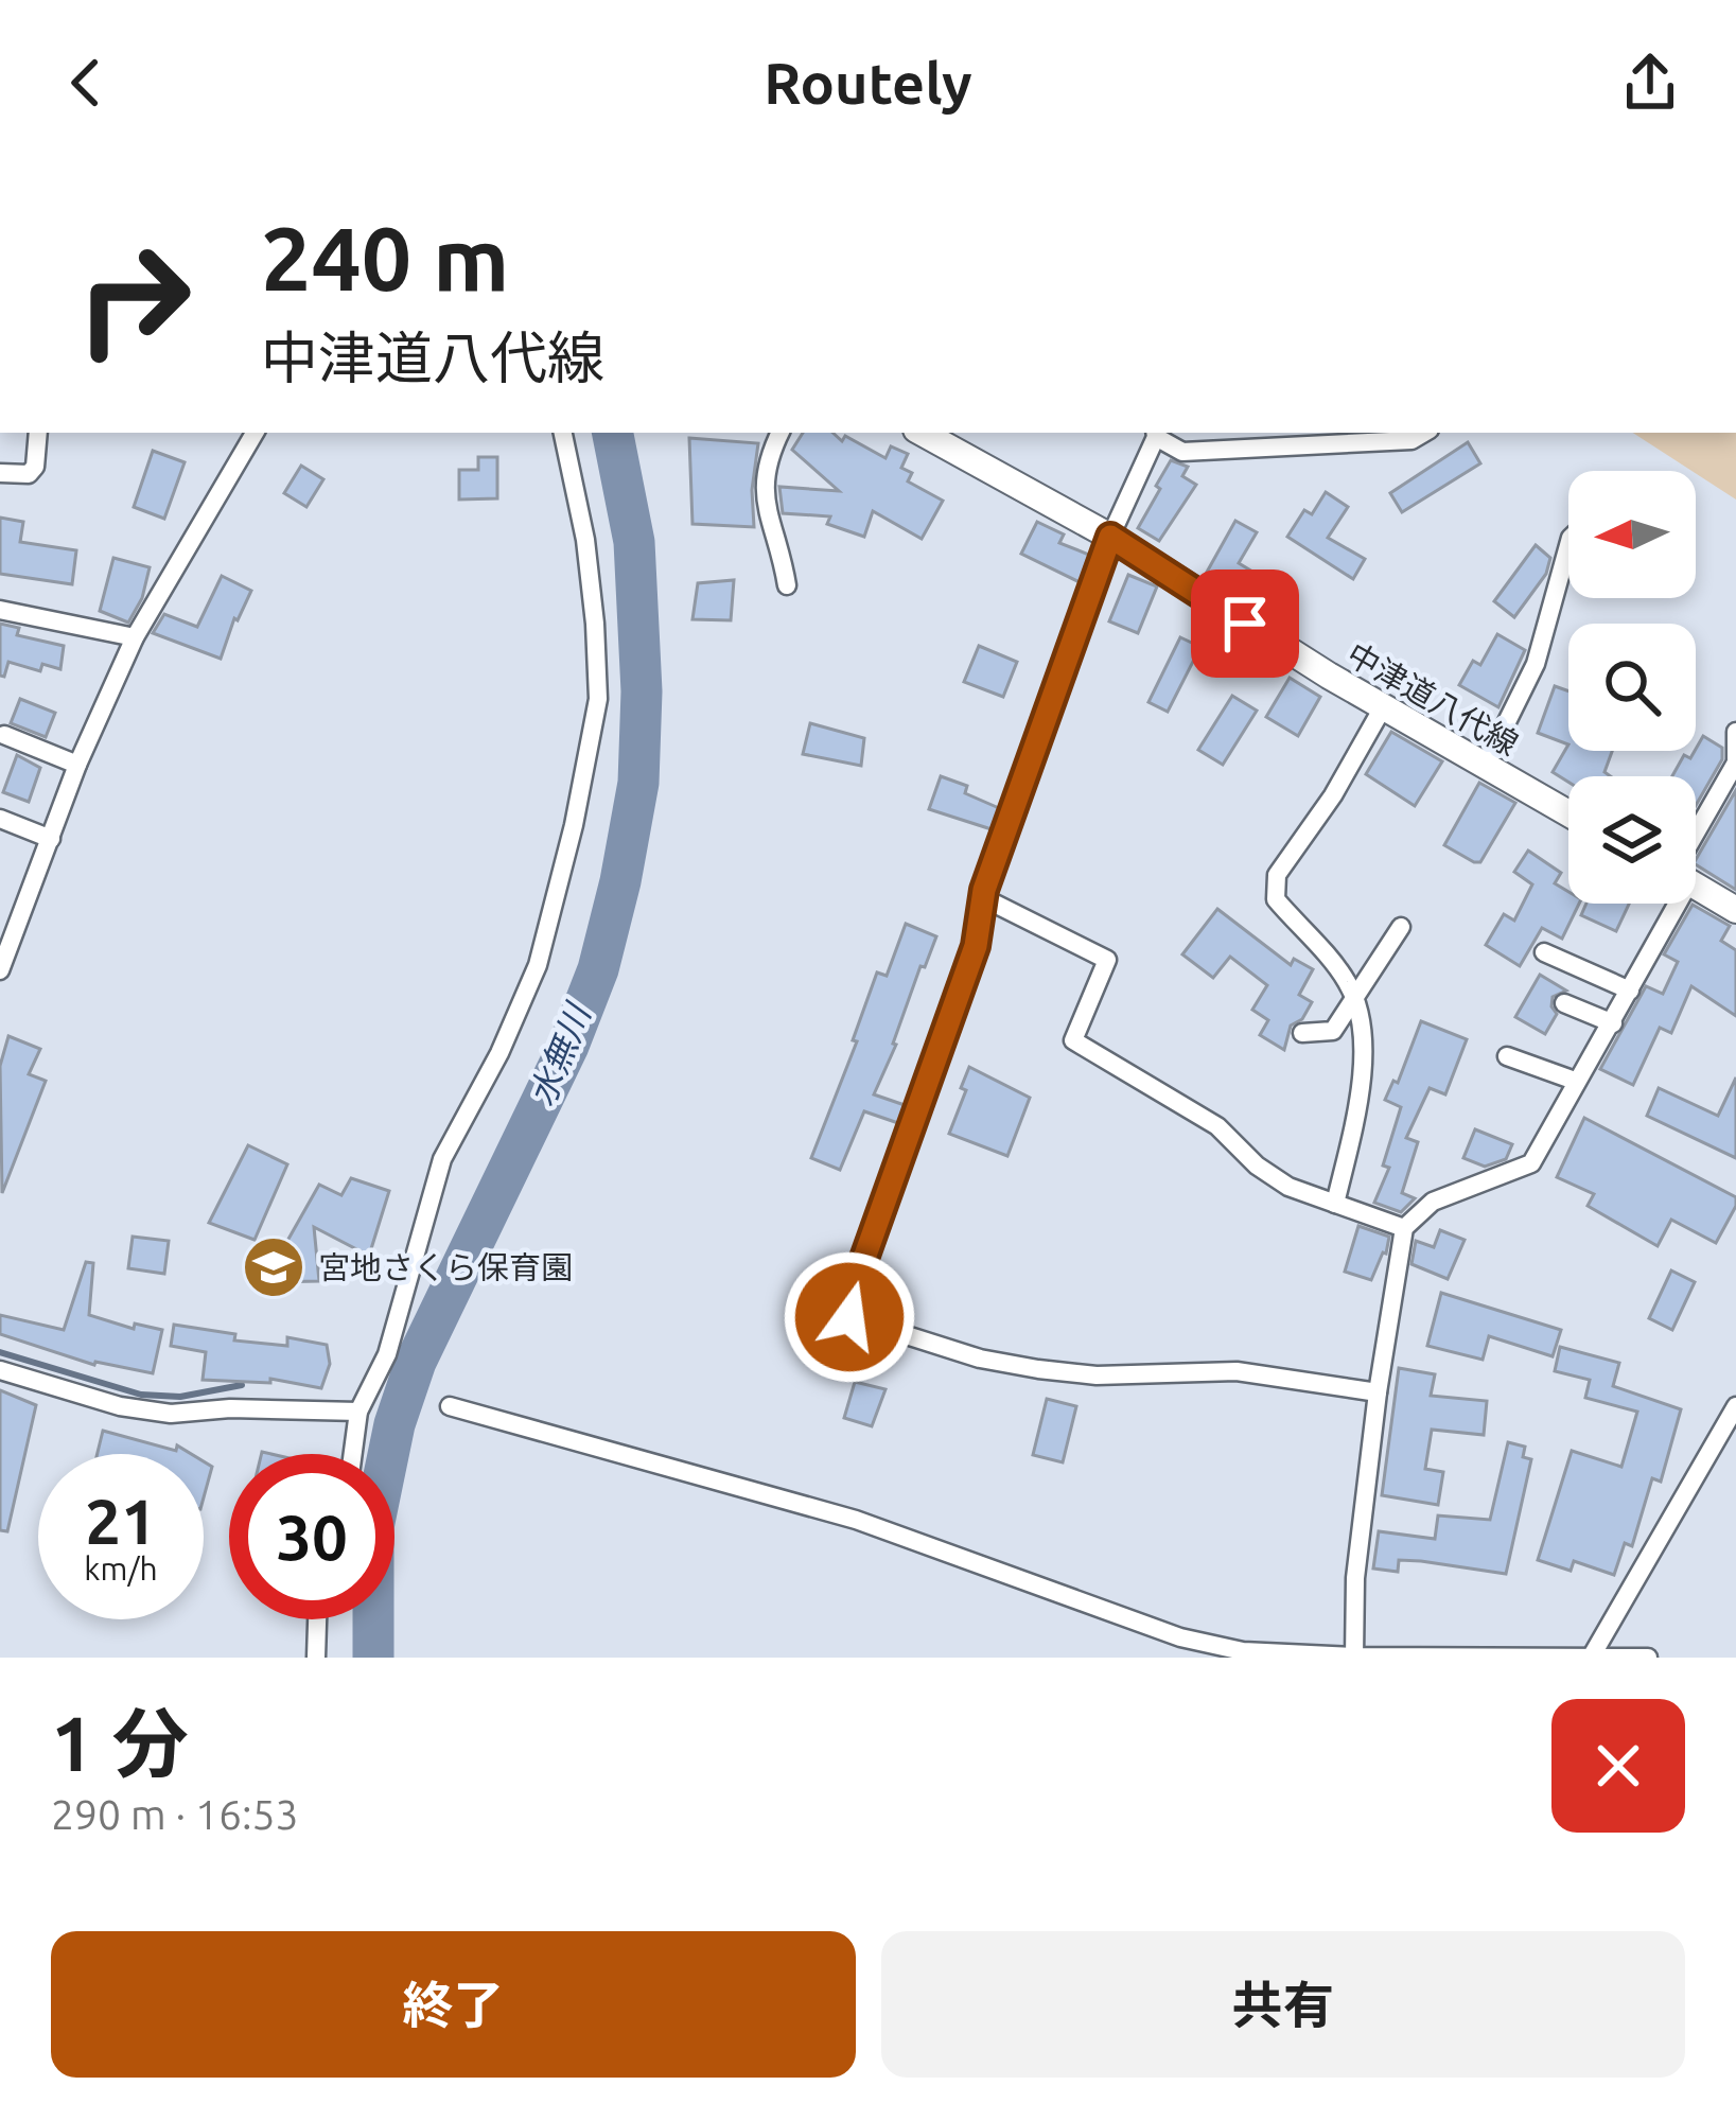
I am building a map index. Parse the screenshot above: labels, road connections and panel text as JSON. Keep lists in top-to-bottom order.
{
  "streets": {
    "main road": ["中津道八代線"]
  },
  "water": ["水無川"],
  "places": {
    "school or university": ["宮地さくら保育園"]
  },
  "north": "left",
  "page": {
    "header": "Routely",
    "turn": ["240 m", "中津道八代線"],
    "speed": "21 km/h",
    "limit": "30",
    "heading": ["1 分", "290 m · 16:53"],
    "buttons": ["終了", "共有"]
  }
}
